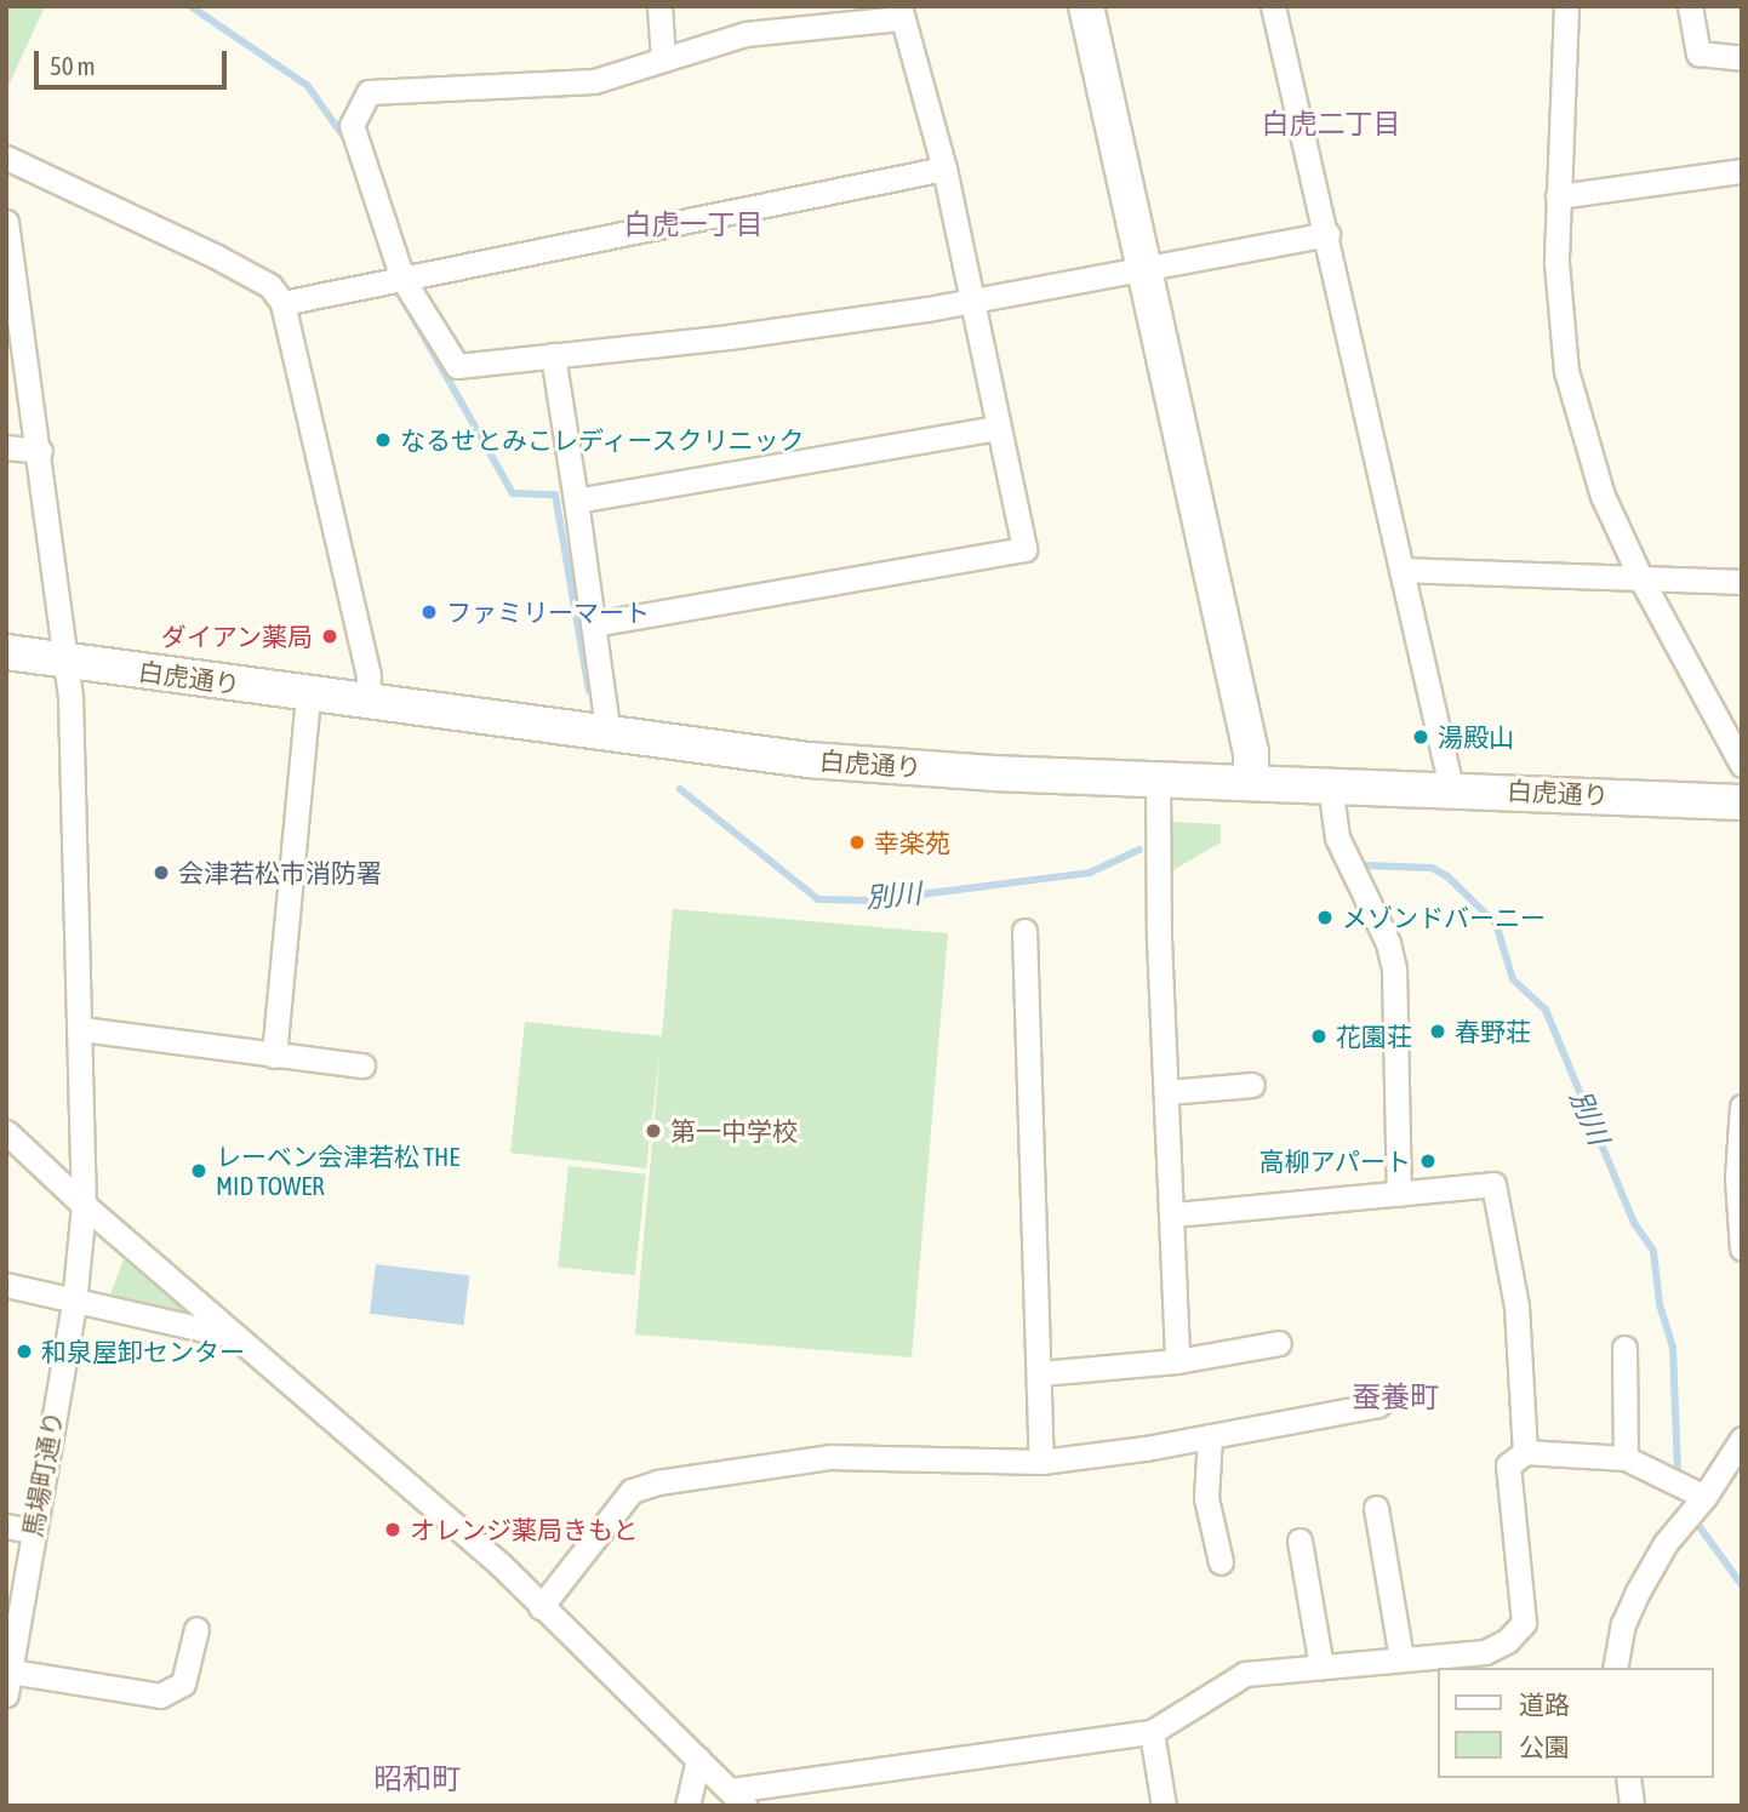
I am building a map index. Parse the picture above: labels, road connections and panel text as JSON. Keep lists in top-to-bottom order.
{
  "streets": {
    "street": ["白虎通り", "馬場町通り"]
  },
  "crossings": [
    ["白虎通り", "馬場町通り"]
  ],
  "districts": [
    "白虎二丁目",
    "白虎一丁目",
    "蚕養町",
    "昭和町"
  ],
  "water": ["別川"],
  "places": [
    "なるせとみこレディースクリニック",
    "ファミリーマート",
    "ダイアン薬局",
    "湯殿山",
    "幸楽苑",
    "会津若松市消防署",
    "メゾンドバーニー",
    "春野荘",
    "花園荘",
    "第一中学校",
    "高柳アパート",
    "レーベン会津若松 THE MID TOWER",
    "和泉屋卸センター",
    "オレンジ薬局きもと"
  ],
  "legend": ["道路", "公園"],
  "scale_bar": "50 m"
}
